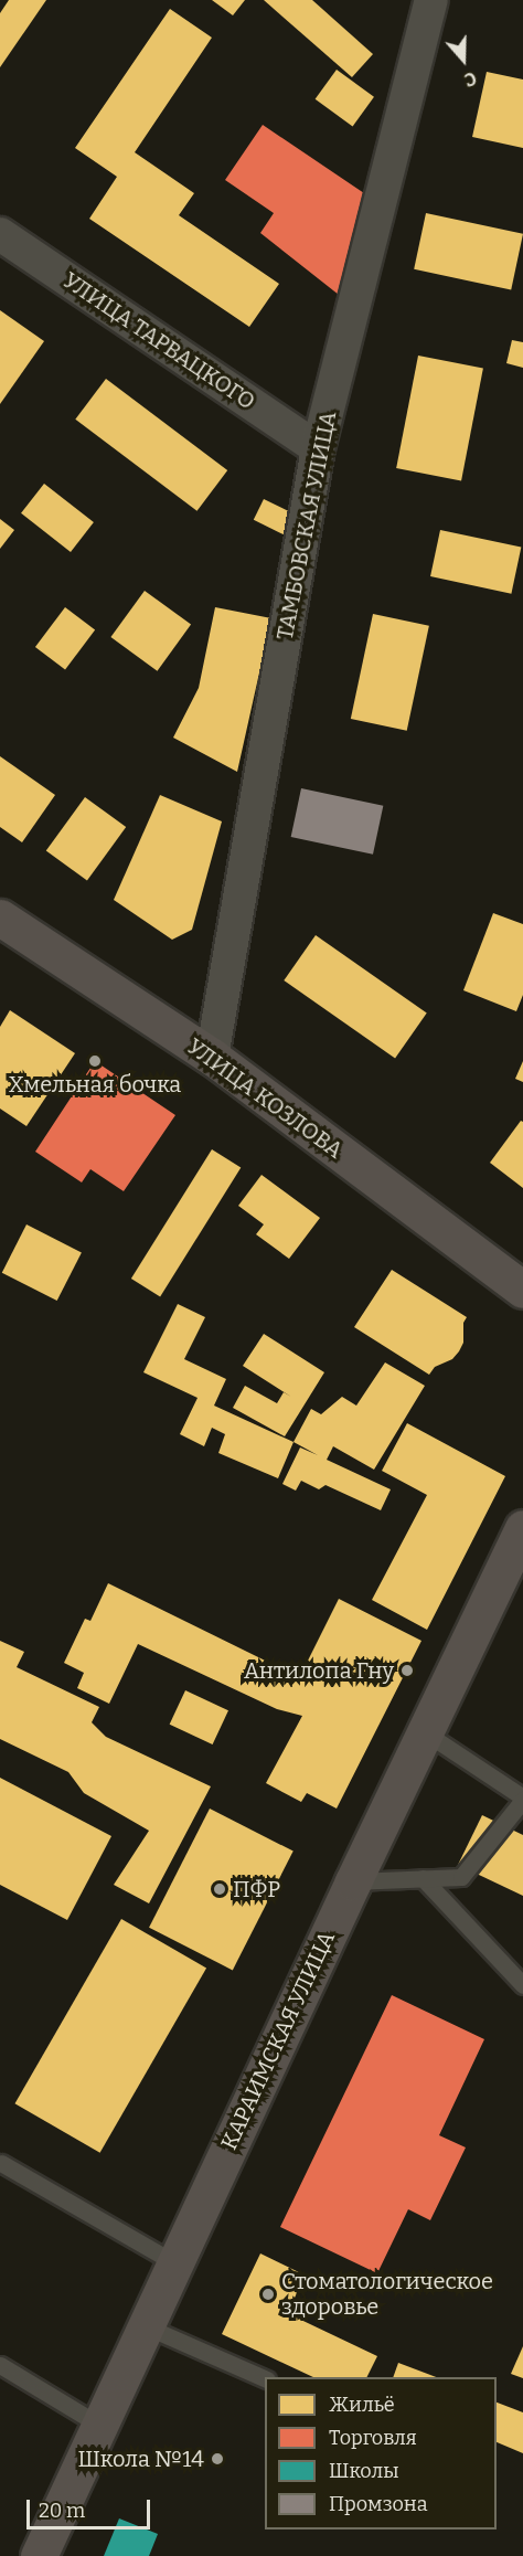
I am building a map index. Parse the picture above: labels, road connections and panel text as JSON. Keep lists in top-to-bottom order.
{
  "streets": {
    "main road": ["УЛИЦА КОЗЛОВА", "КАРАИМСКАЯ УЛИЦА"],
    "street": ["УЛИЦА ТАРВАЦКОГО", "ТАМБОВСКАЯ УЛИЦА"]
  },
  "crossings": [
    ["УЛИЦА ТАРВАЦКОГО", "ТАМБОВСКАЯ УЛИЦА"],
    ["ТАМБОВСКАЯ УЛИЦА", "УЛИЦА КОЗЛОВА"]
  ],
  "places": [
    "Хмельная бочка",
    "Антилопа Гну",
    "ПФР",
    "Стоматологическое здоровье",
    "Школа №14"
  ],
  "legend": [
    "Жильё",
    "Торговля",
    "Школы",
    "Промзона"
  ],
  "scale_bar": "20 m",
  "north": "bottom"
}
